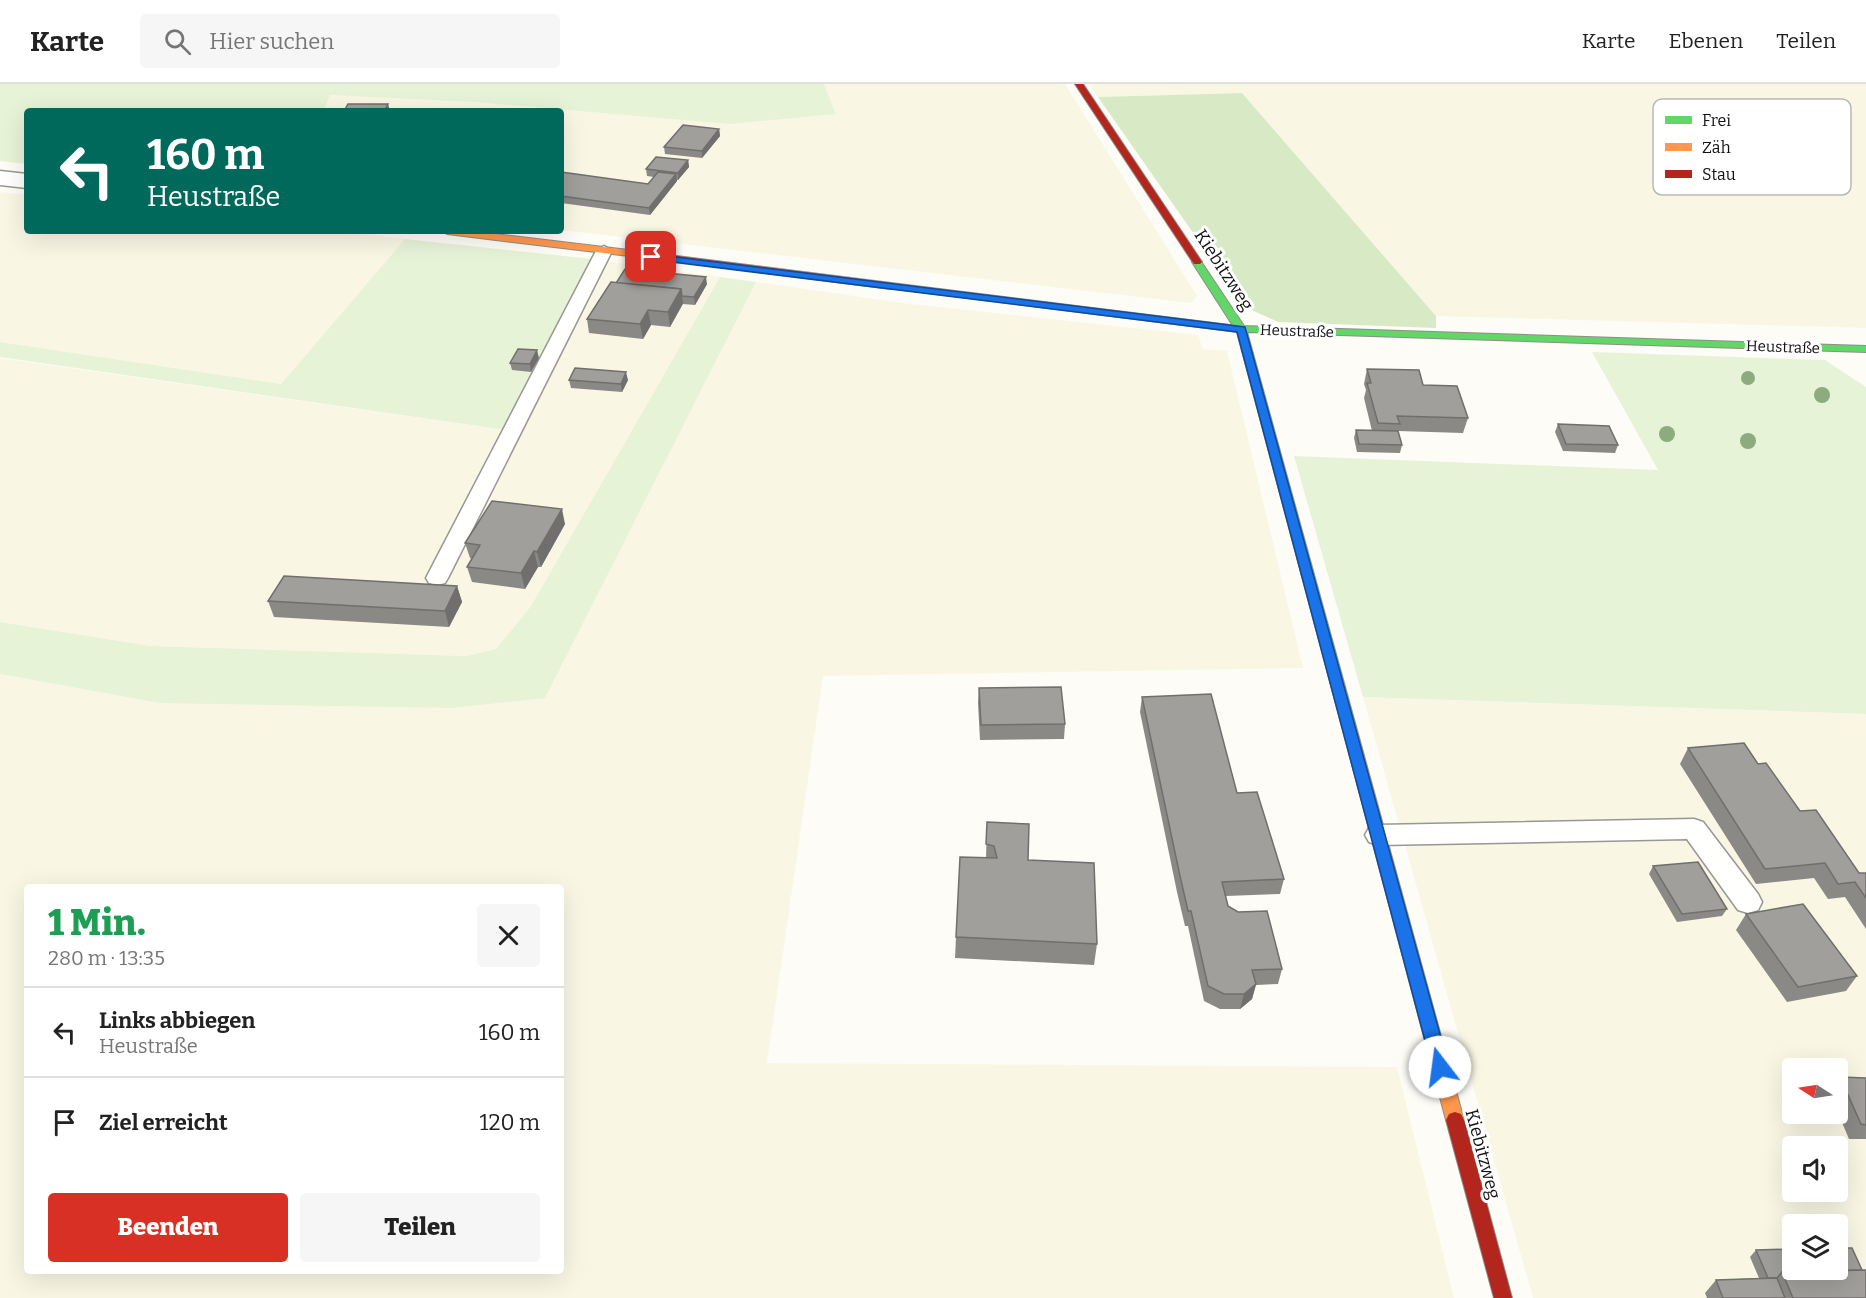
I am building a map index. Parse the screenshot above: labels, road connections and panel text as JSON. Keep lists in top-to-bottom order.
{
  "streets": {
    "street": ["Kiebitzweg", "Heustraße"]
  },
  "crossings": [
    ["Kiebitzweg", "Heustraße"]
  ],
  "legend": ["Frei", "Zäh", "Stau"],
  "north": "left",
  "page": {
    "header": "Karte",
    "search": "Hier suchen",
    "nav": ["Karte", "Ebenen", "Teilen"],
    "turn": ["160 m", "Heustraße"],
    "heading": ["1 Min.", "280 m · 13:35"],
    "list": [
      {
        "name": "Links abbiegen",
        "note": "Heustraße",
        "value": "160 m"
      },
      {
        "name": "Ziel erreicht",
        "value": "120 m"
      }
    ],
    "buttons": ["Beenden", "Teilen"]
  }
}
